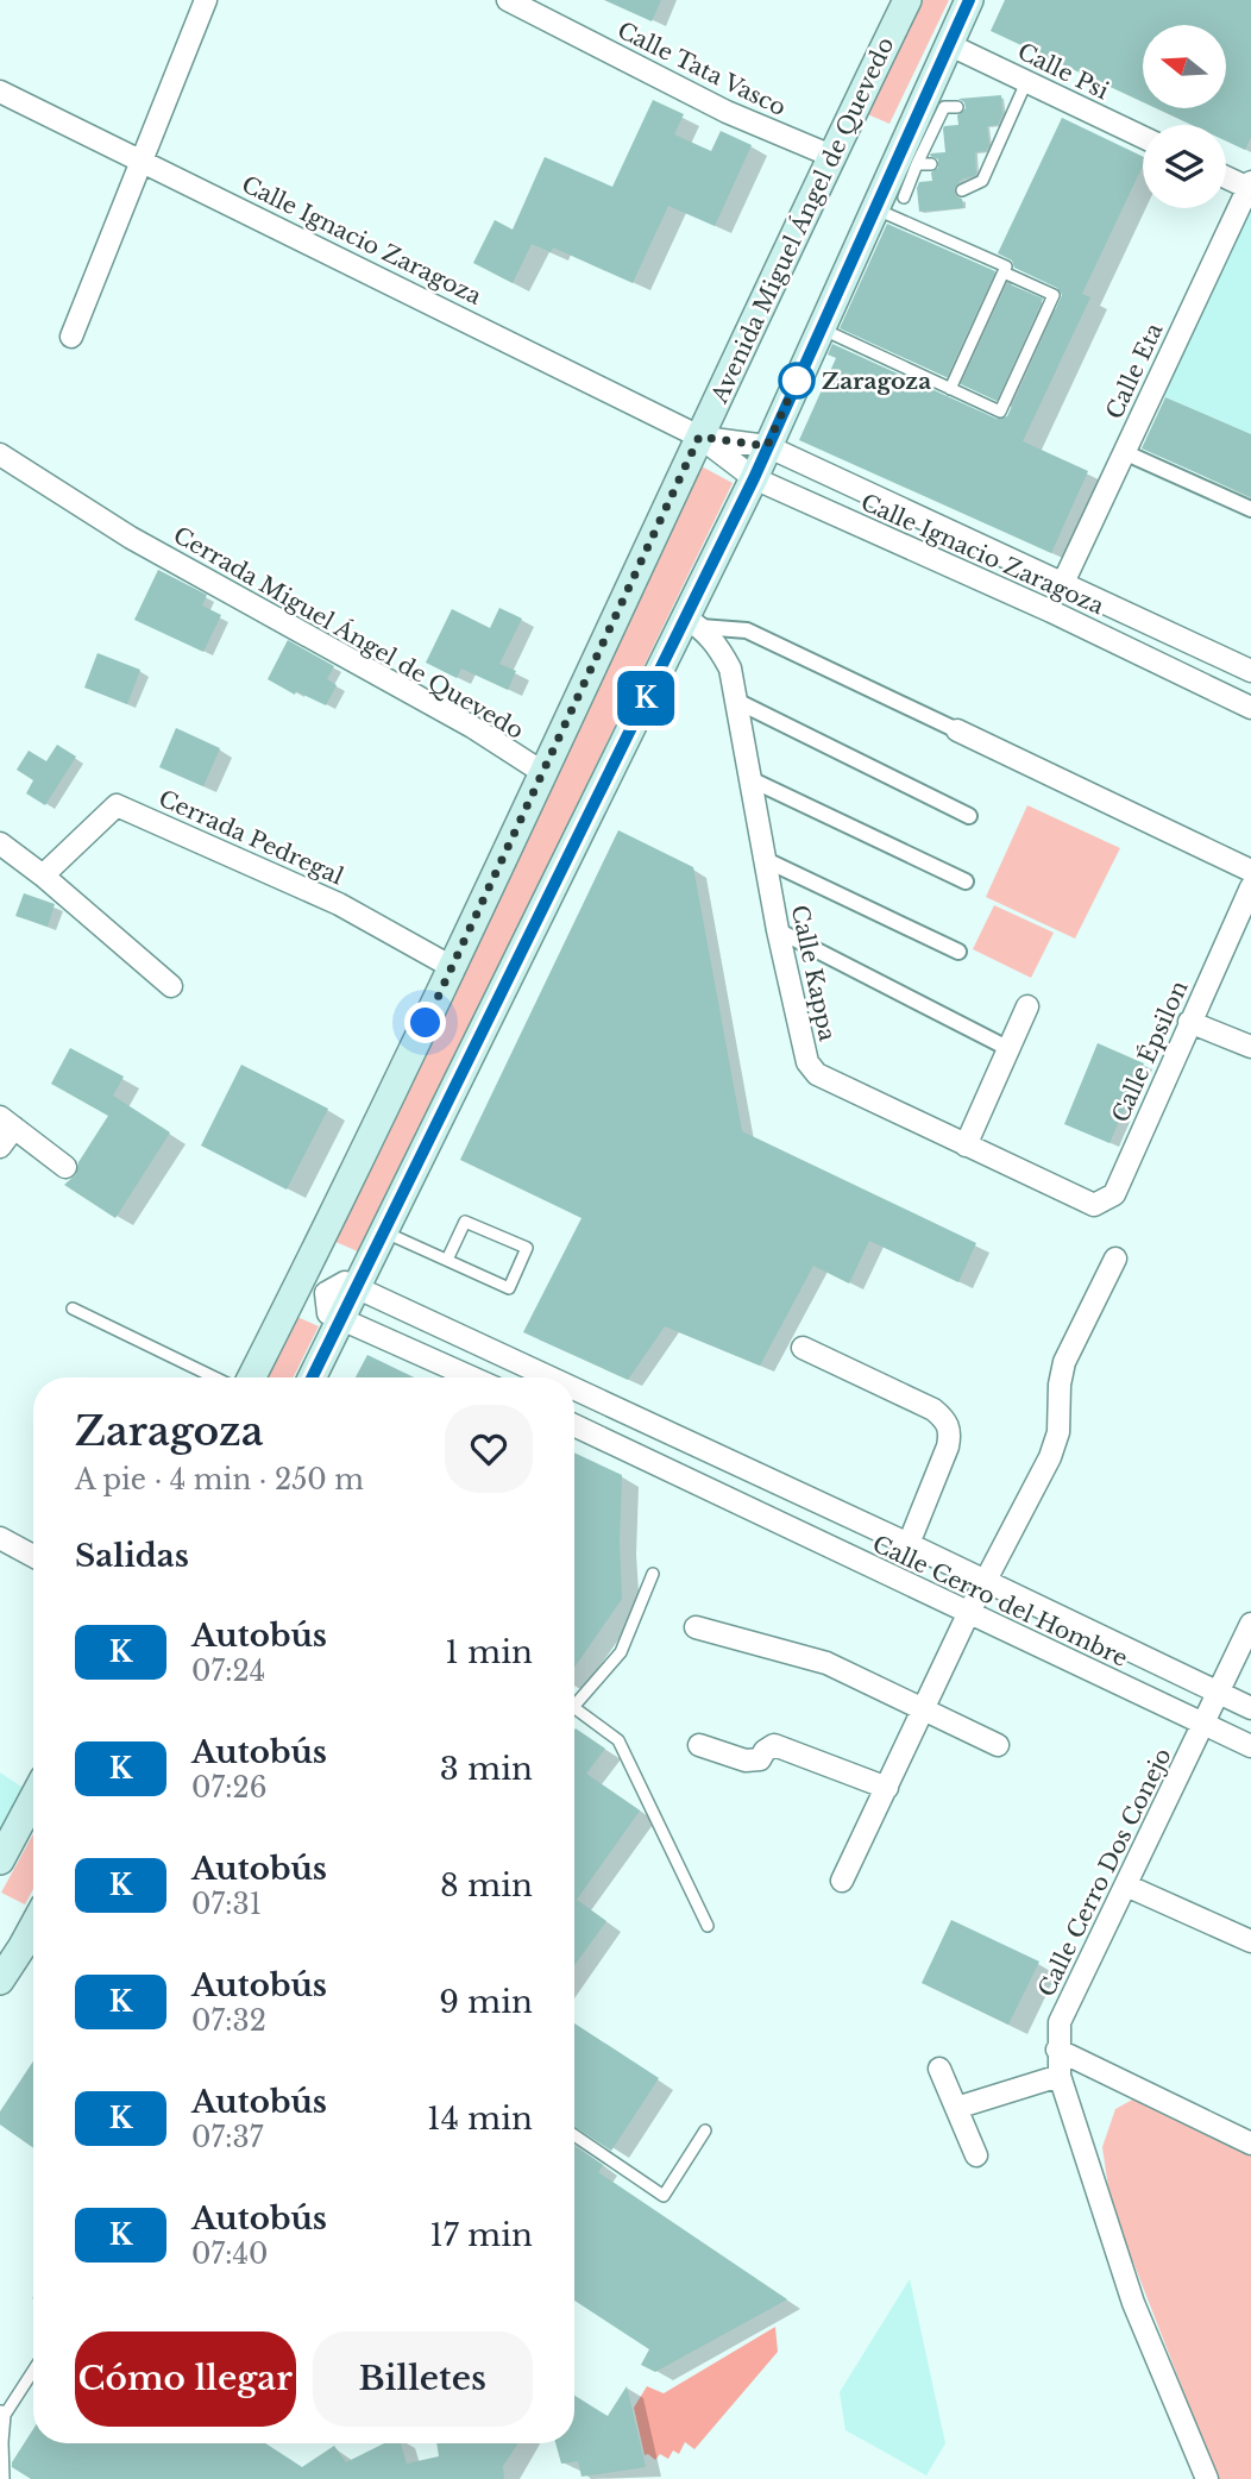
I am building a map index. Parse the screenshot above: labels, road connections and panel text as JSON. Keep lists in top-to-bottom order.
{
  "streets": {
    "main road": ["Avenida Miguel Ángel de Quevedo"],
    "street": [
      "Calle Tata Vasco",
      "Calle Psi",
      "Calle Ignacio Zaragoza",
      "Calle Eta",
      "Cerrada Miguel Ángel de Quevedo",
      "Cerrada Pedregal",
      "Calle Kappa",
      "Calle Épsilon",
      "Calle Cerro del Hombre",
      "Calle Cerro Dos Conejo"
    ]
  },
  "crossings": [
    ["Calle Tata Vasco", "Avenida Miguel Ángel de Quevedo"],
    ["Avenida Miguel Ángel de Quevedo", "Calle Ignacio Zaragoza"],
    ["Avenida Miguel Ángel de Quevedo", "Cerrada Miguel Ángel de Quevedo"],
    ["Avenida Miguel Ángel de Quevedo", "Cerrada Pedregal"],
    ["Calle Ignacio Zaragoza", "Calle Eta"],
    ["Calle Kappa", "Calle Épsilon"],
    ["Calle Cerro del Hombre", "Calle Cerro Dos Conejo"]
  ],
  "places": ["Zaragoza"],
  "lines": ["bus line K"],
  "north": "left",
  "page": {
    "on_map": "K",
    "heading": [
      ["Zaragoza", "A pie · 4 min · 250 m"],
      "Salidas"
    ],
    "list": [
      {
        "mark": "K",
        "name": "Autobús",
        "note": "07:24",
        "value": "1 min"
      },
      {
        "mark": "K",
        "name": "Autobús",
        "note": "07:26",
        "value": "3 min"
      },
      {
        "mark": "K",
        "name": "Autobús",
        "note": "07:31",
        "value": "8 min"
      },
      {
        "mark": "K",
        "name": "Autobús",
        "note": "07:32",
        "value": "9 min"
      },
      {
        "mark": "K",
        "name": "Autobús",
        "note": "07:37",
        "value": "14 min"
      },
      {
        "mark": "K",
        "name": "Autobús",
        "note": "07:40",
        "value": "17 min"
      }
    ],
    "buttons": ["Cómo llegar", "Billetes"]
  }
}
